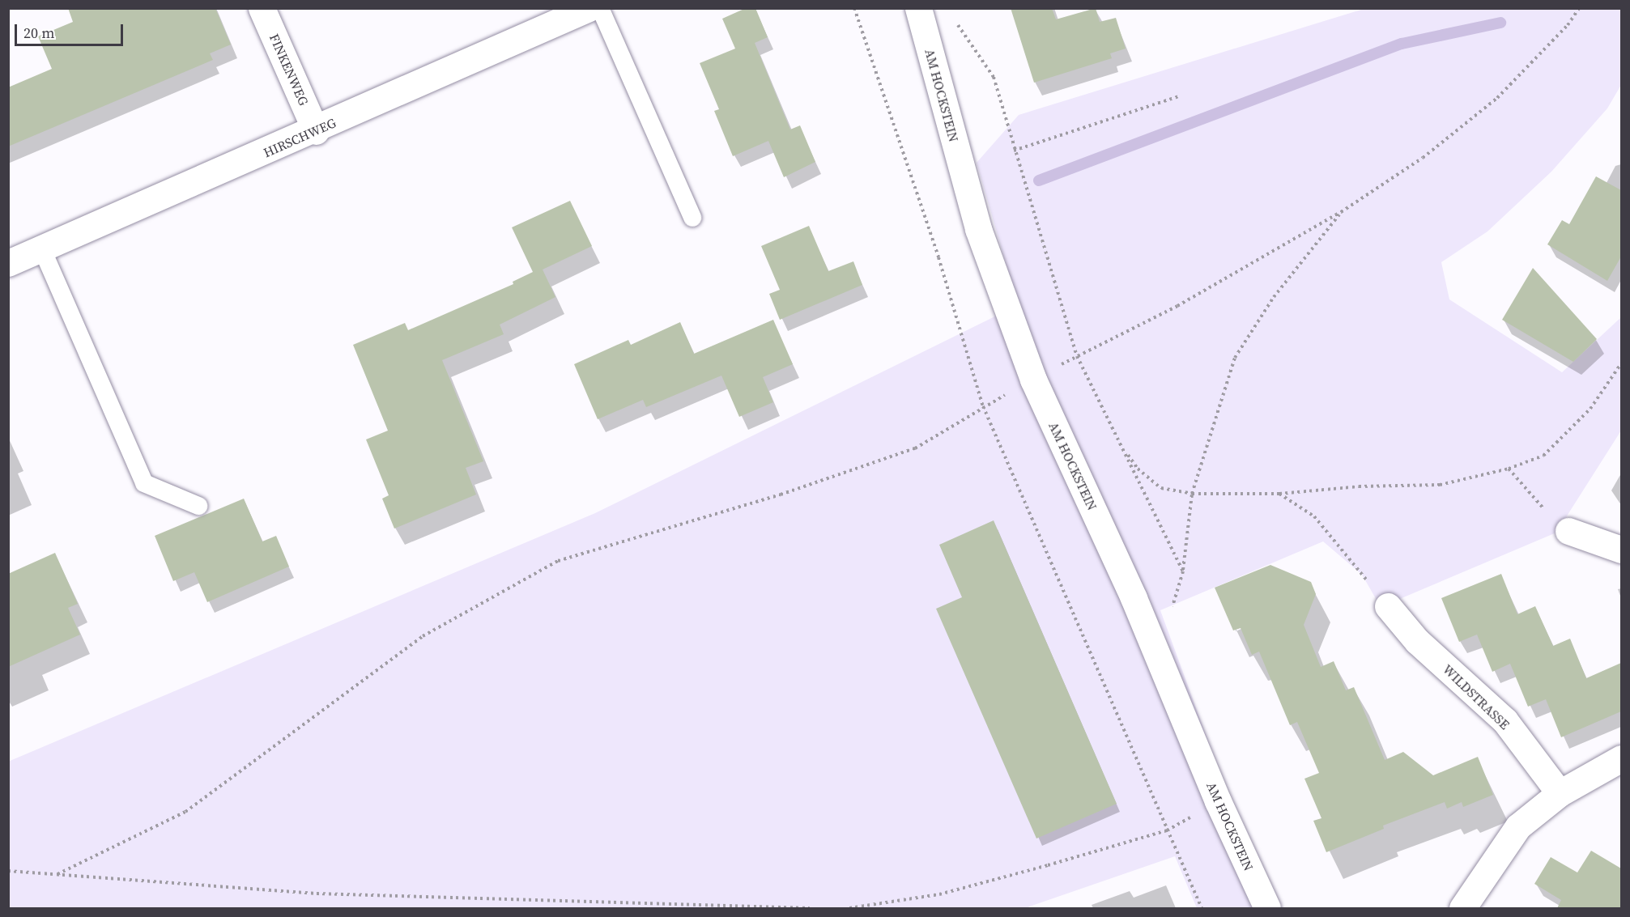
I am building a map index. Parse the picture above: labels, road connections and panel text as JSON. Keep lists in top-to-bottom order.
{
  "streets": {
    "street": [
      "FINKENWEG",
      "AM HOCKSTEIN",
      "HIRSCHWEG",
      "WILDSTRASSE"
    ]
  },
  "crossings": [
    ["FINKENWEG", "HIRSCHWEG"]
  ],
  "scale_bar": "20 m"
}
